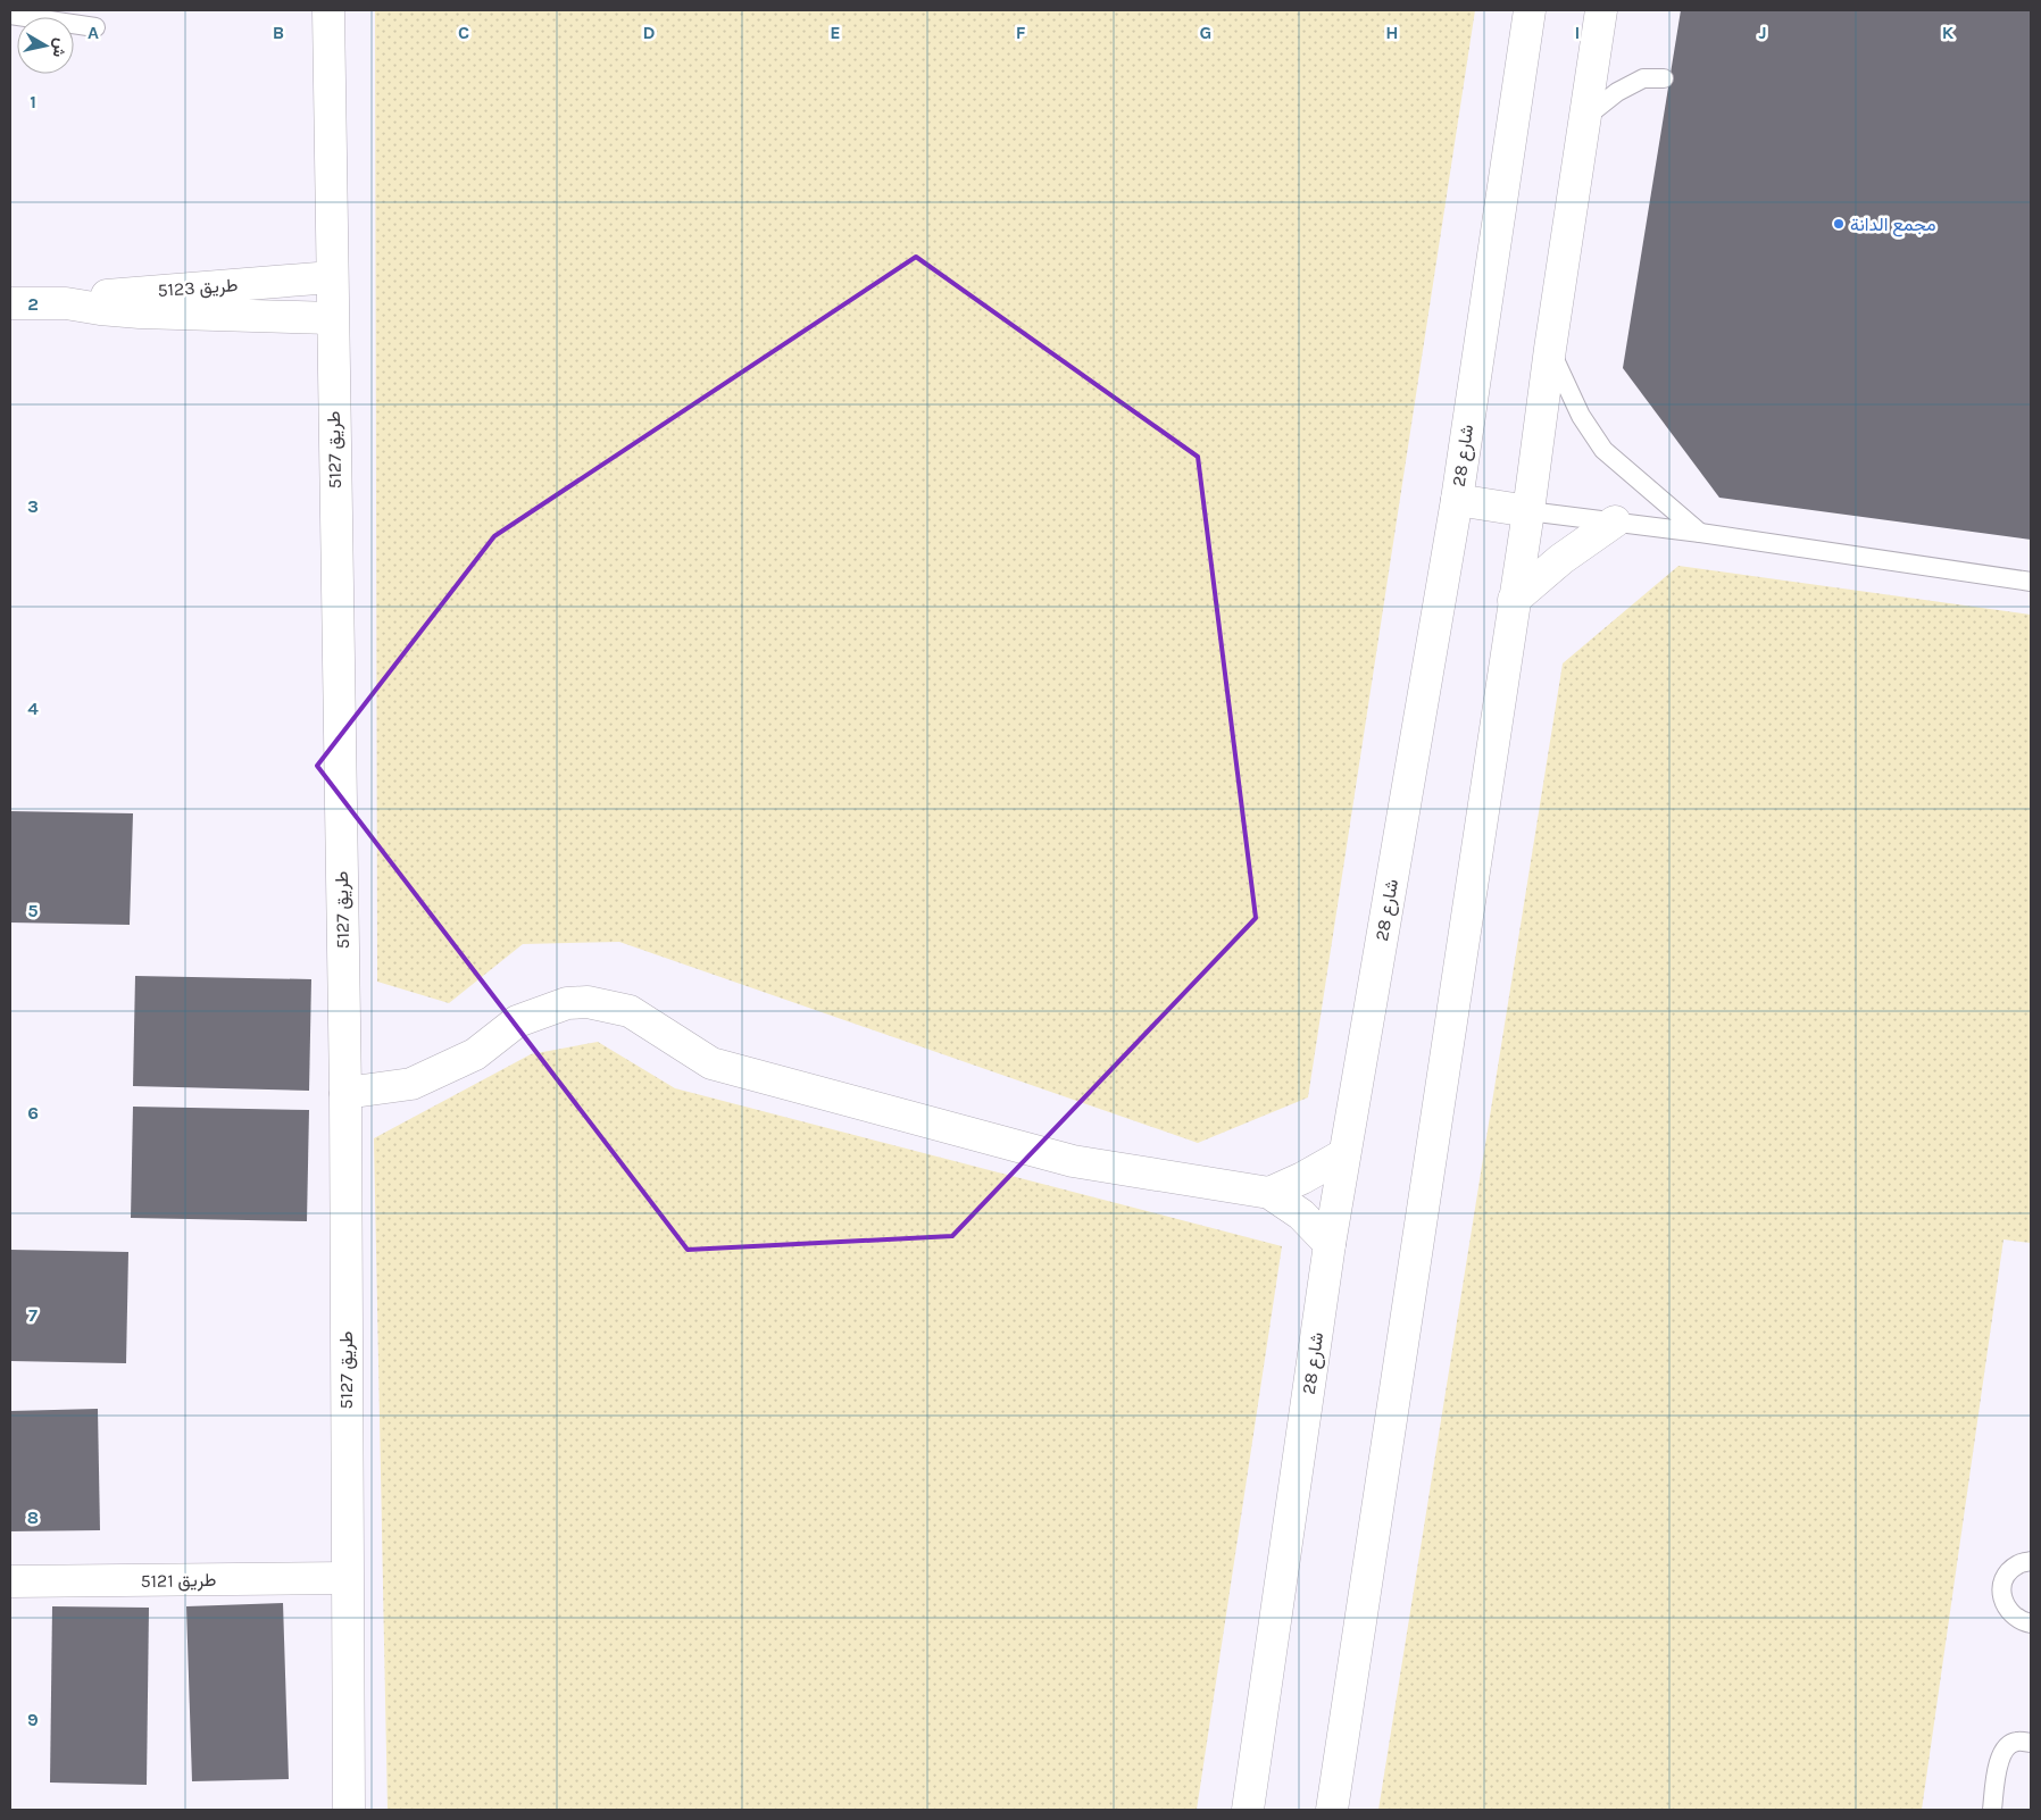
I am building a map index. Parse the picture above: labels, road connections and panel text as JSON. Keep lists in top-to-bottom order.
{
  "streets": {
    "street": [
      "طريق 5123",
      "طريق 5127",
      "شارع 28",
      "طريق 5121"
    ]
  },
  "crossings": [
    ["طريق 5123", "طريق 5127"],
    ["طريق 5127", "طريق 5121"]
  ],
  "places": ["مجمع الدانة"],
  "north": "right",
  "grid": {
    "columns": [
      "A",
      "B",
      "C",
      "D",
      "E",
      "F",
      "G",
      "H",
      "I",
      "J",
      "K"
    ],
    "rows": [
      "1",
      "2",
      "3",
      "4",
      "5",
      "6",
      "7",
      "8",
      "9"
    ]
  }
}
